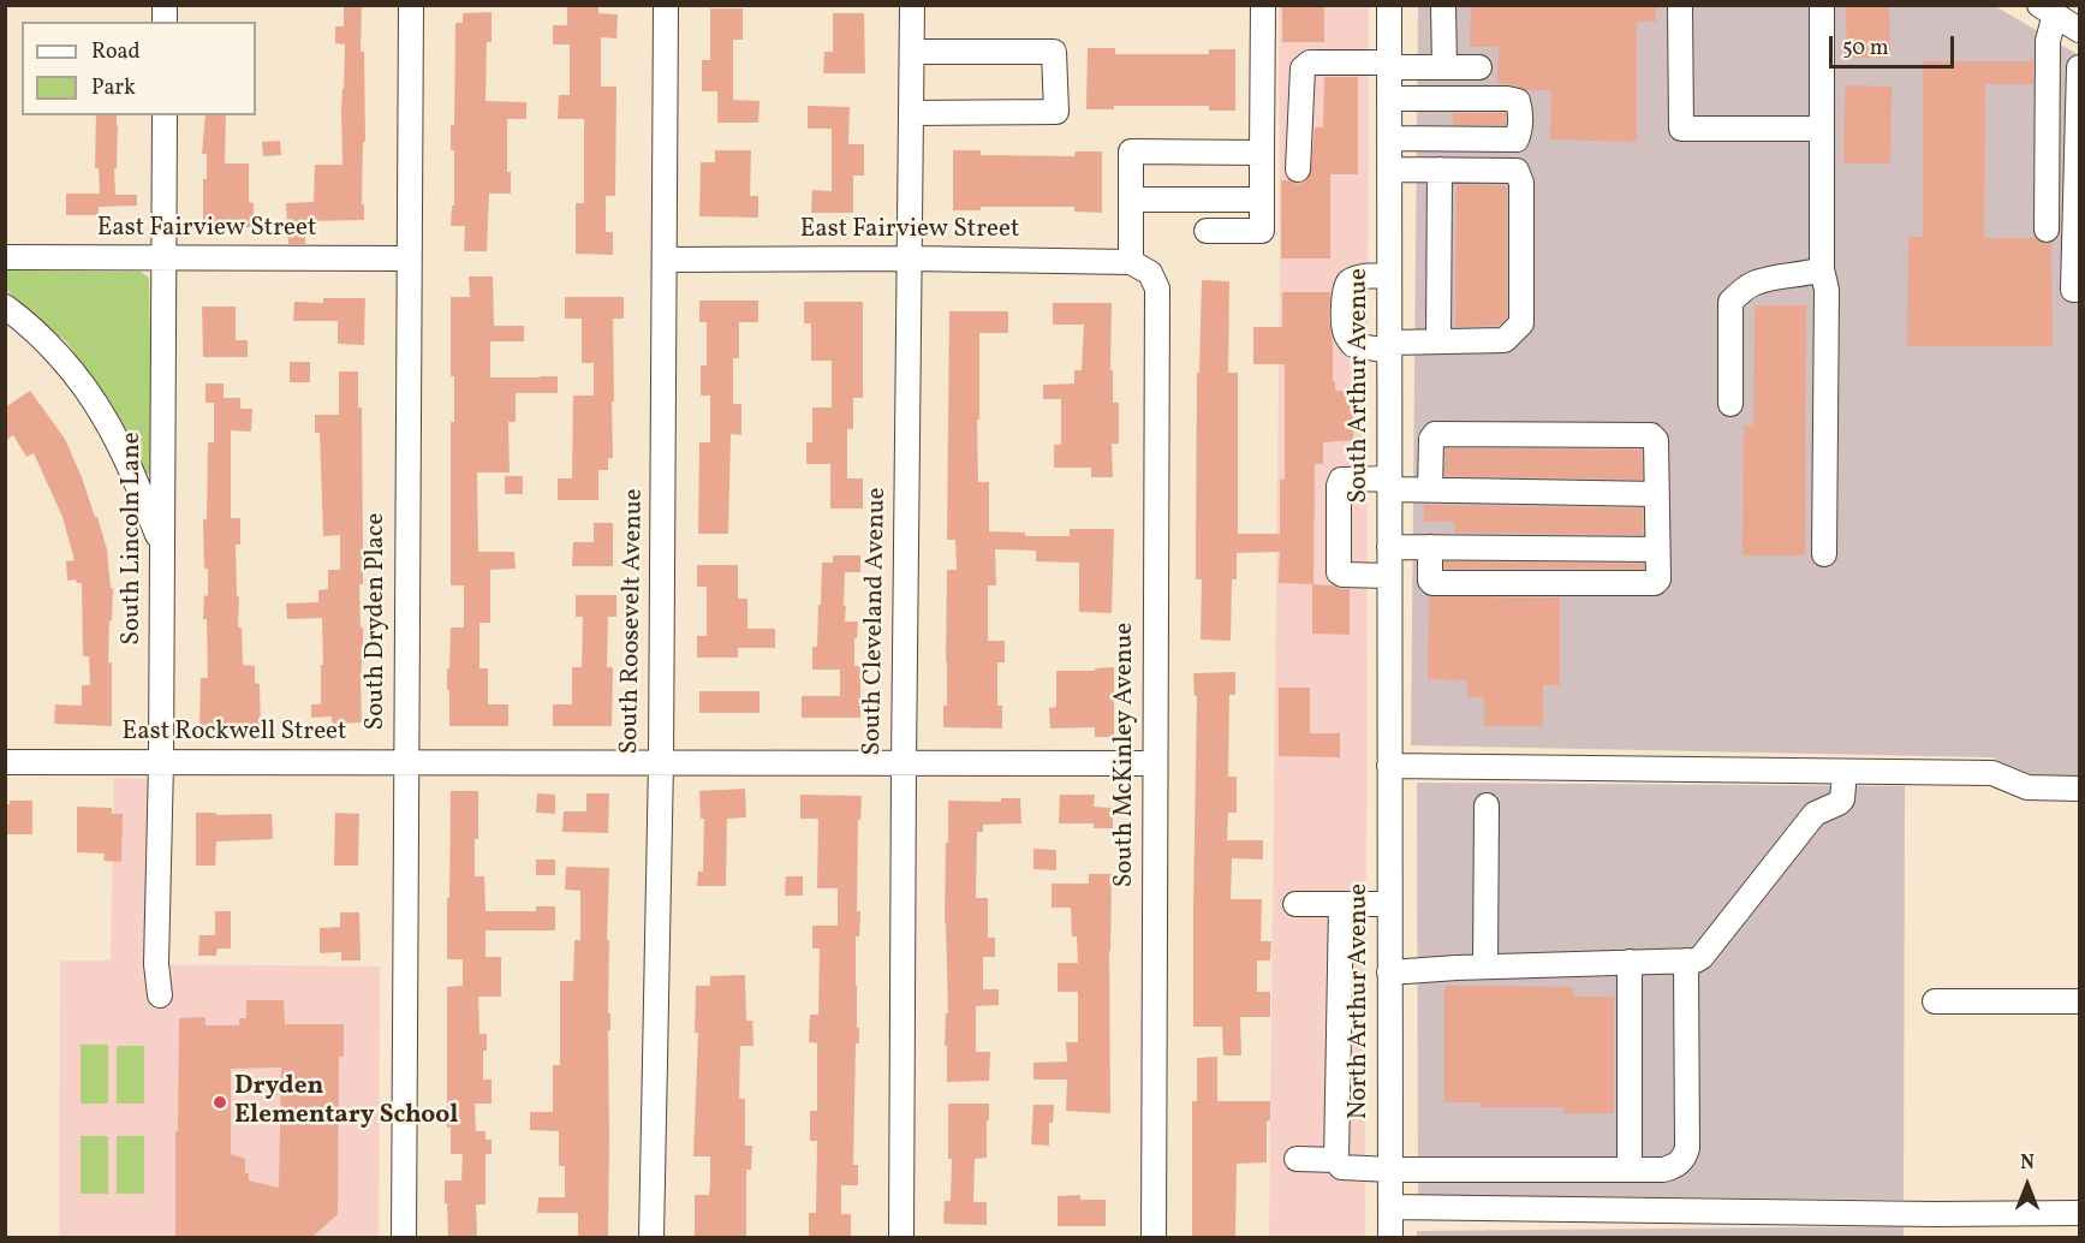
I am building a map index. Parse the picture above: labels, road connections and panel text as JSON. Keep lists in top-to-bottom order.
{
  "streets": {
    "street": [
      "East Fairview Street",
      "South Arthur Avenue",
      "South Lincoln Lane",
      "South Dryden Place",
      "South Roosevelt Avenue",
      "South Cleveland Avenue",
      "East Rockwell Street",
      "South McKinley Avenue",
      "North Arthur Avenue"
    ]
  },
  "crossings": [
    ["East Fairview Street", "South Lincoln Lane"],
    ["East Fairview Street", "South Dryden Place"],
    ["East Fairview Street", "South Roosevelt Avenue"],
    ["East Fairview Street", "South Cleveland Avenue"],
    ["East Fairview Street", "South McKinley Avenue"],
    ["South Arthur Avenue", "North Arthur Avenue"],
    ["South Lincoln Lane", "East Rockwell Street"],
    ["South Dryden Place", "East Rockwell Street"],
    ["South Roosevelt Avenue", "East Rockwell Street"],
    ["South Cleveland Avenue", "East Rockwell Street"],
    ["East Rockwell Street", "South McKinley Avenue"]
  ],
  "places": ["Dryden Elementary School"],
  "legend": ["Road", "Park"],
  "scale_bar": "50 m",
  "north": "top"
}
